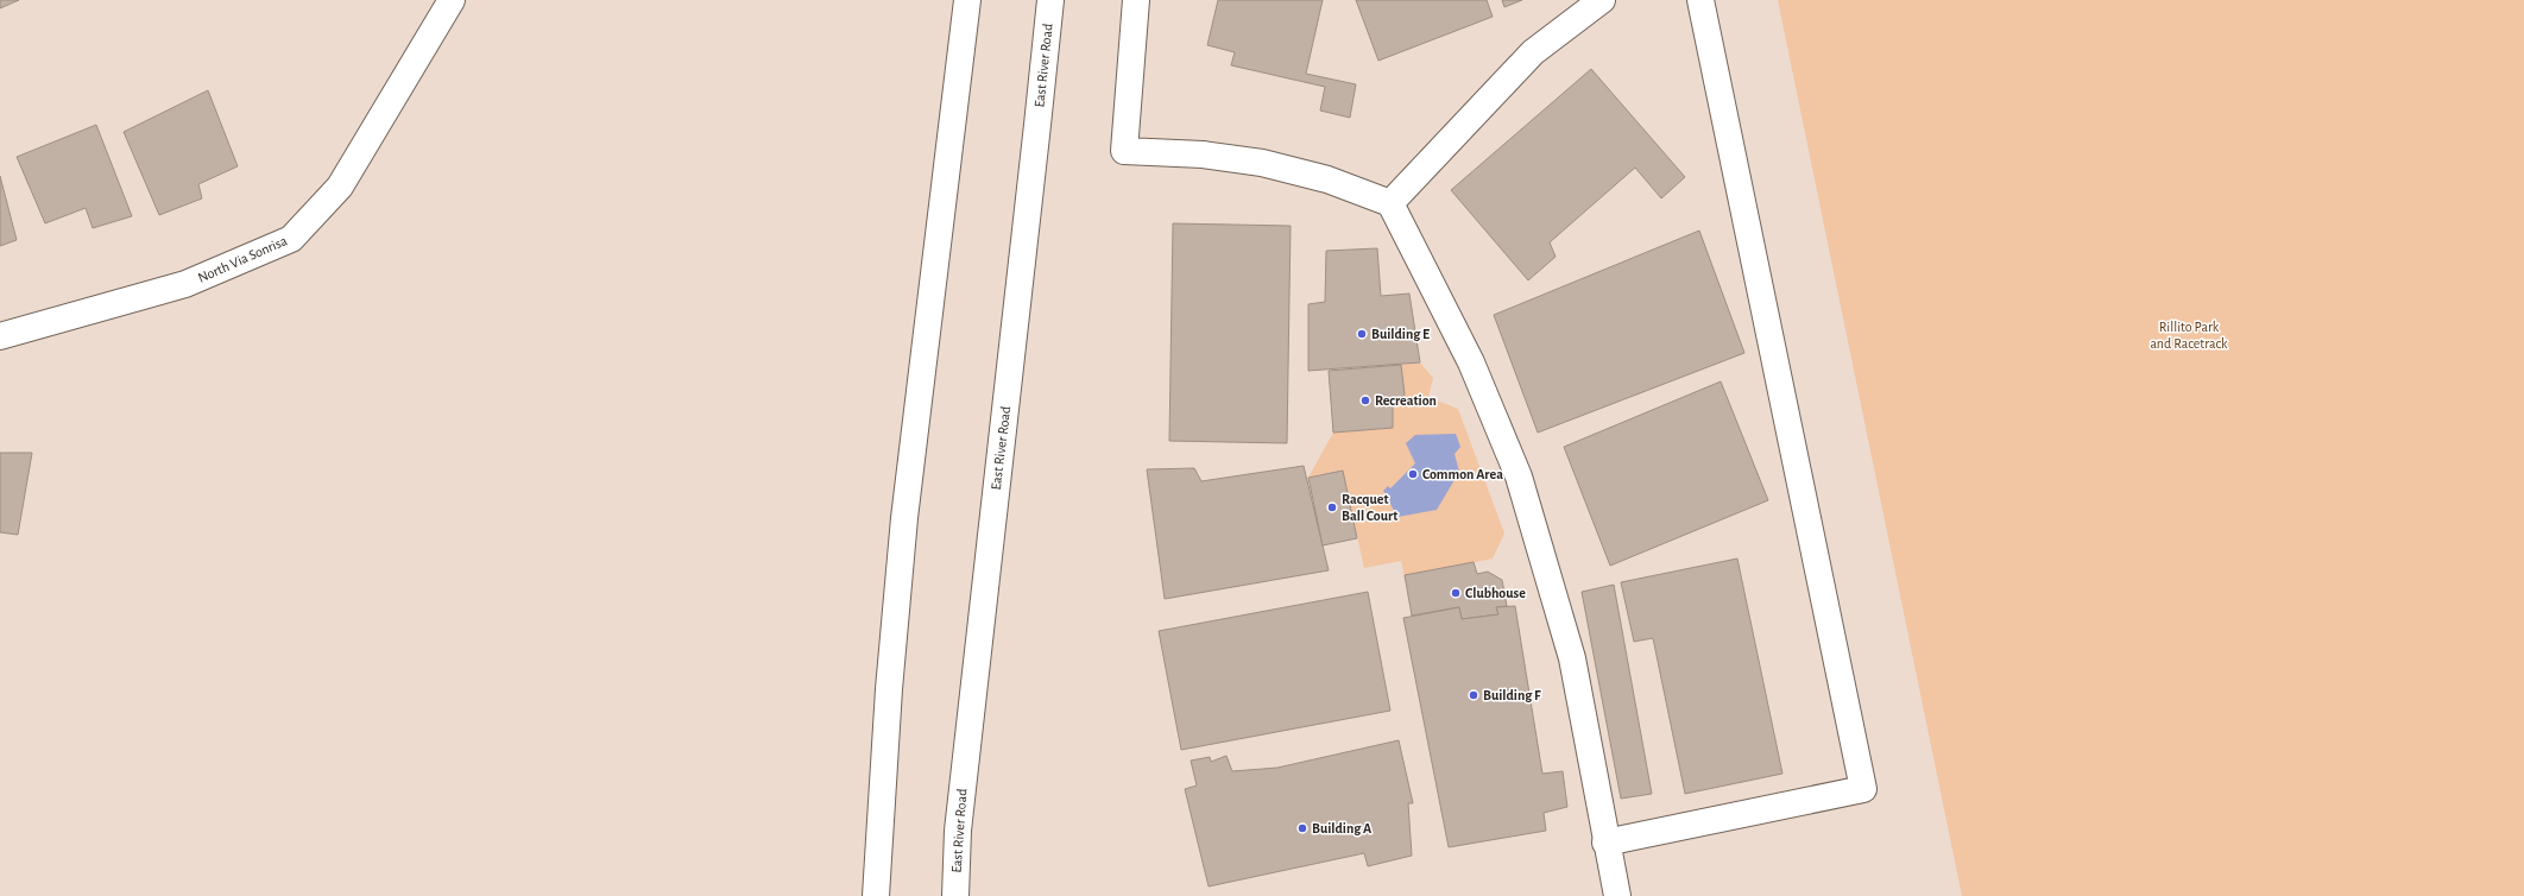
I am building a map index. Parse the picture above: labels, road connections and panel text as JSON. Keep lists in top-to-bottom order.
{
  "streets": {
    "street": ["East River Road", "North Via Sonrisa"]
  },
  "parks": ["Rillito Park and Racetrack"],
  "places": [
    "Building E",
    "Recreation",
    "Common Area",
    "Racquet Ball Court",
    "Clubhouse",
    "Building F",
    "Building A"
  ]
}
